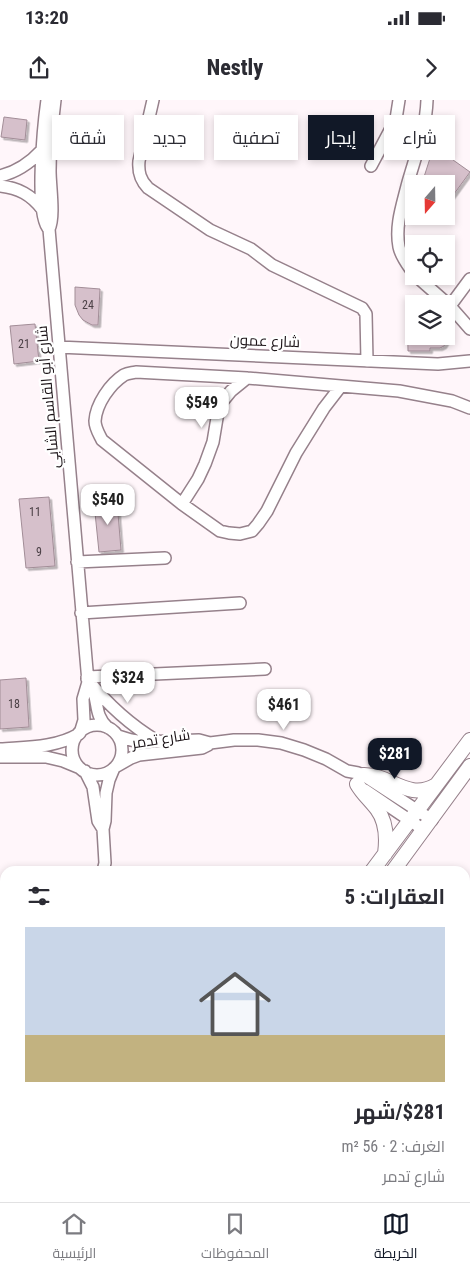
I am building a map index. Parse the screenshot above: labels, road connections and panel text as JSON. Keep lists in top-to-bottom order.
{
  "streets": {
    "street": ["شارع عمون", "شارع أبو القاسم الشابي", "شارع تدمر"]
  },
  "crossings": [
    ["شارع عمون", "شارع أبو القاسم الشابي"],
    ["شارع أبو القاسم الشابي", "شارع تدمر"]
  ],
  "house_numbers": [
    "24",
    "21",
    "11",
    "9",
    "18"
  ],
  "north": "bottom",
  "page": {
    "status": "13:20",
    "header": "Nestly",
    "chip": [
      "شراء",
      "إيجار",
      "تصفية",
      "جديد",
      "شقة"
    ],
    "price": [
      "$549",
      "$540",
      "$324",
      "$461",
      "$281"
    ],
    "heading": "العقارات: 5",
    "list": [
      {
        "name": "$281/شهر",
        "note": "الغرف: 2 · 56 m² · شارع تدمر"
      }
    ],
    "tabs": ["الخريطة", "المحفوظات", "الرئيسية"]
  }
}
